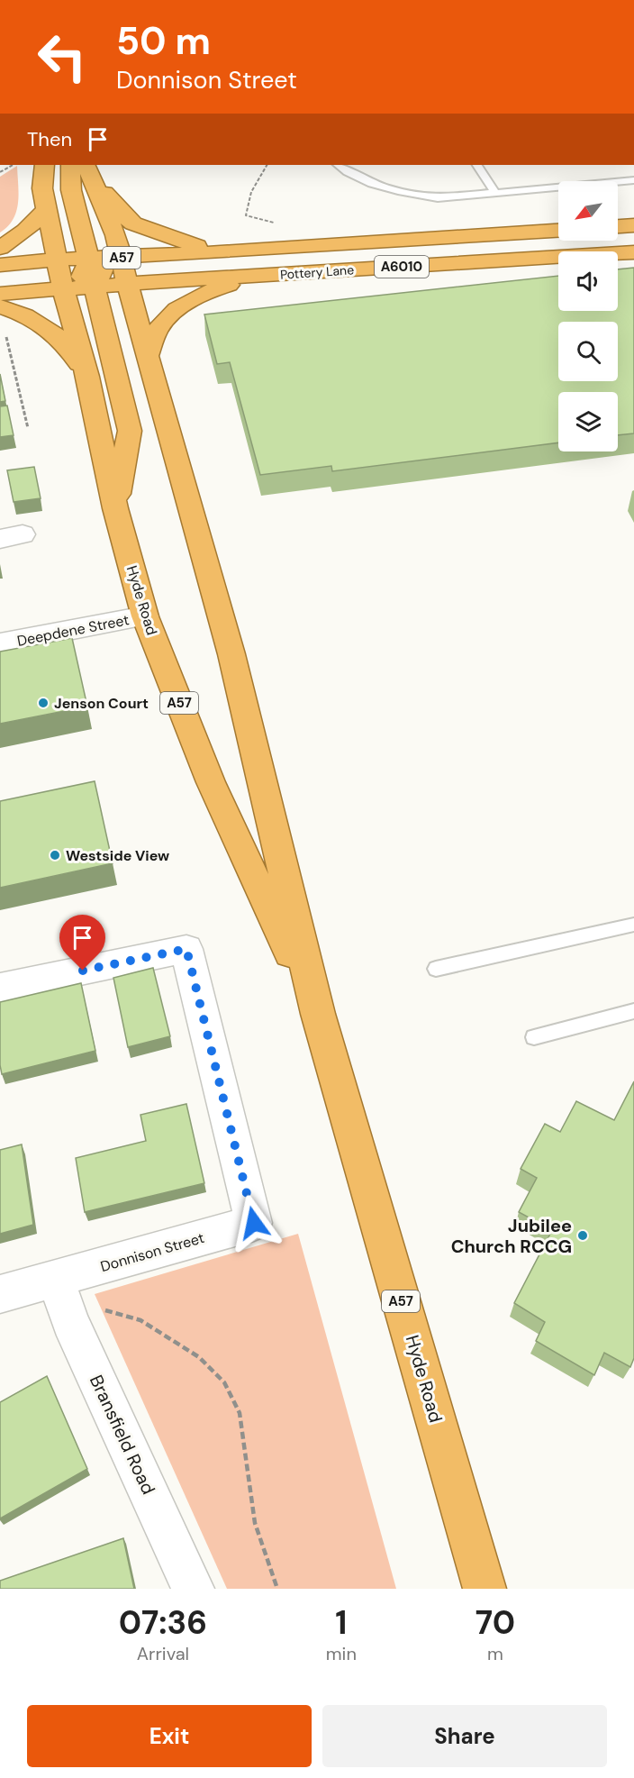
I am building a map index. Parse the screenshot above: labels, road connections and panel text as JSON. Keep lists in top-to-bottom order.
{
  "streets": {
    "highway": [
      "A57",
      "A6010",
      "Pottery Lane",
      "Hyde Road"
    ],
    "street": ["Deepdene Street", "Donnison Street", "Bransfield Road"]
  },
  "crossings": [
    ["A57", "Pottery Lane"],
    ["A57", "Hyde Road"],
    ["Pottery Lane", "Hyde Road"],
    ["Hyde Road", "Deepdene Street"],
    ["Donnison Street", "Bransfield Road"]
  ],
  "places": ["Jenson Court", "Westside View", "Jubilee Church RCCG"],
  "north": "bottom left",
  "page": {
    "turn": ["50 m", "Donnison Street"],
    "then": "Then",
    "eta": [
      "07:36",
      "Arrival",
      "1",
      "min",
      "70",
      "m"
    ],
    "buttons": ["Exit", "Share"]
  }
}
